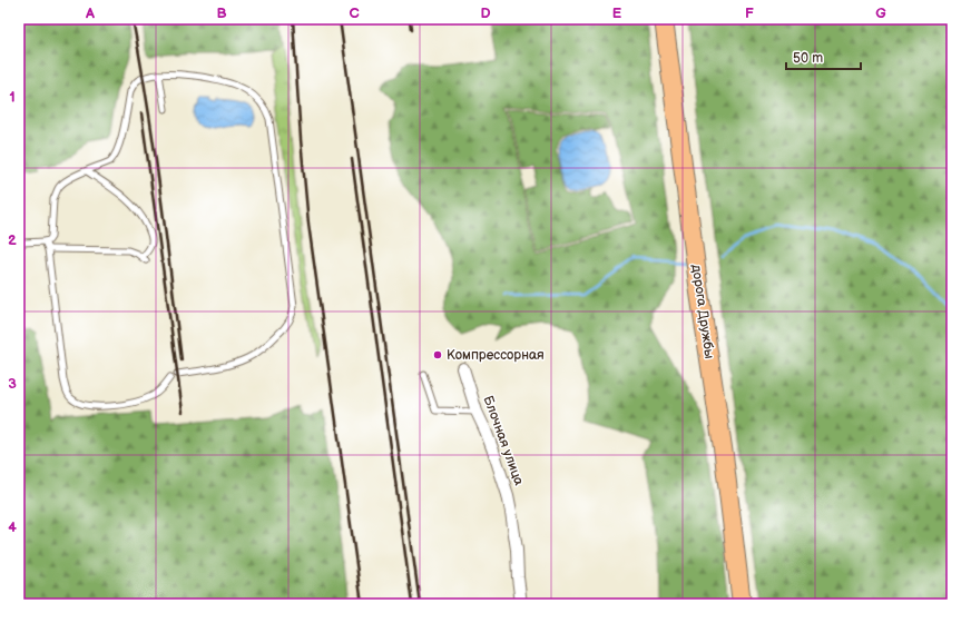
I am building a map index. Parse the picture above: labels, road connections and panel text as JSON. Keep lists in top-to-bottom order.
{
  "streets": {
    "main road": ["дорога Дружбы"],
    "street": ["Блочная улица"]
  },
  "places": ["Компрессорная"],
  "scale_bar": "50 m",
  "grid": {
    "columns": [
      "A",
      "B",
      "C",
      "D",
      "E",
      "F",
      "G"
    ],
    "rows": [
      "1",
      "2",
      "3",
      "4"
    ]
  }
}
